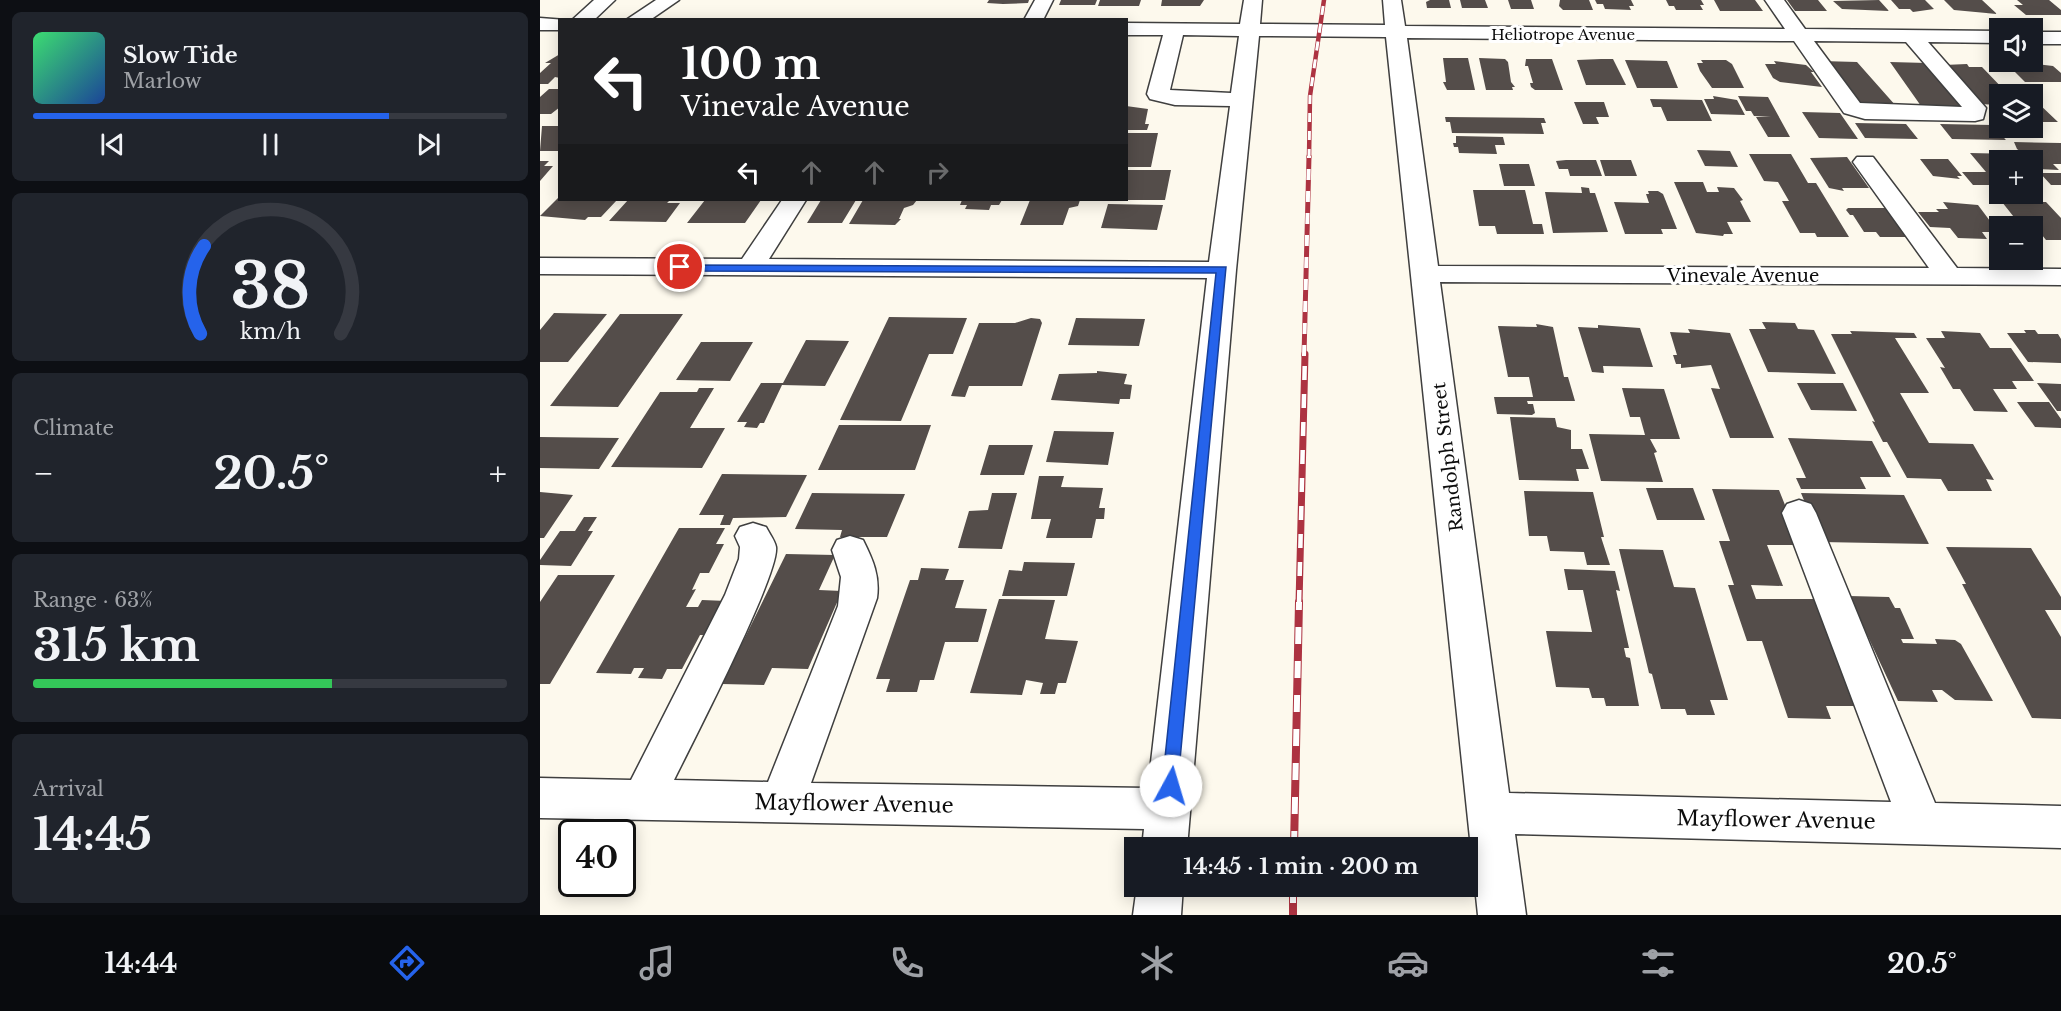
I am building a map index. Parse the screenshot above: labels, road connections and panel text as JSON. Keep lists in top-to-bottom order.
{
  "streets": {
    "street": [
      "Heliotrope Avenue",
      "Vinevale Avenue",
      "Randolph Street",
      "Mayflower Avenue"
    ]
  },
  "crossings": [
    ["Heliotrope Avenue", "Randolph Street"],
    ["Vinevale Avenue", "Randolph Street"],
    ["Randolph Street", "Mayflower Avenue"]
  ],
  "page": {
    "map_buttons": ["+", "−"],
    "turn": ["100 m", "Vinevale Avenue"],
    "song": ["Slow Tide", "Marlow"],
    "tile": [
      "Climate",
      ["Range · 63%", "315 km"],
      ["Arrival", "14:45"]
    ],
    "heat": ["−", "20.5°", "+"],
    "limit": "40",
    "trip": "14:45 · 1 min · 200 m",
    "tabs": ["14:44", "20.5°"],
    "gauge": ["38", "km/h"]
  }
}
